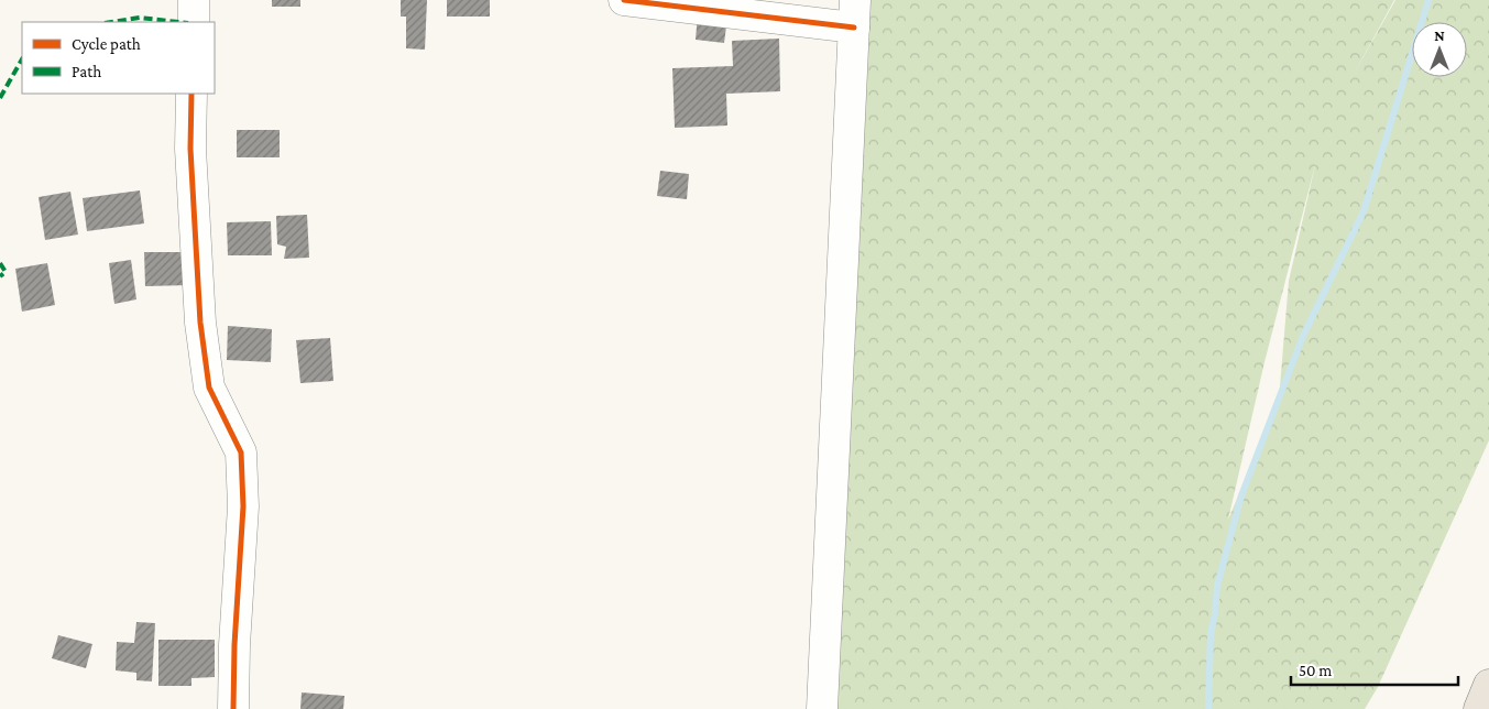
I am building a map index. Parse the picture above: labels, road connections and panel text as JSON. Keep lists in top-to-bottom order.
{
  "legend": ["Cycle path", "Path"],
  "scale_bar": "50 m",
  "north": "top"
}
